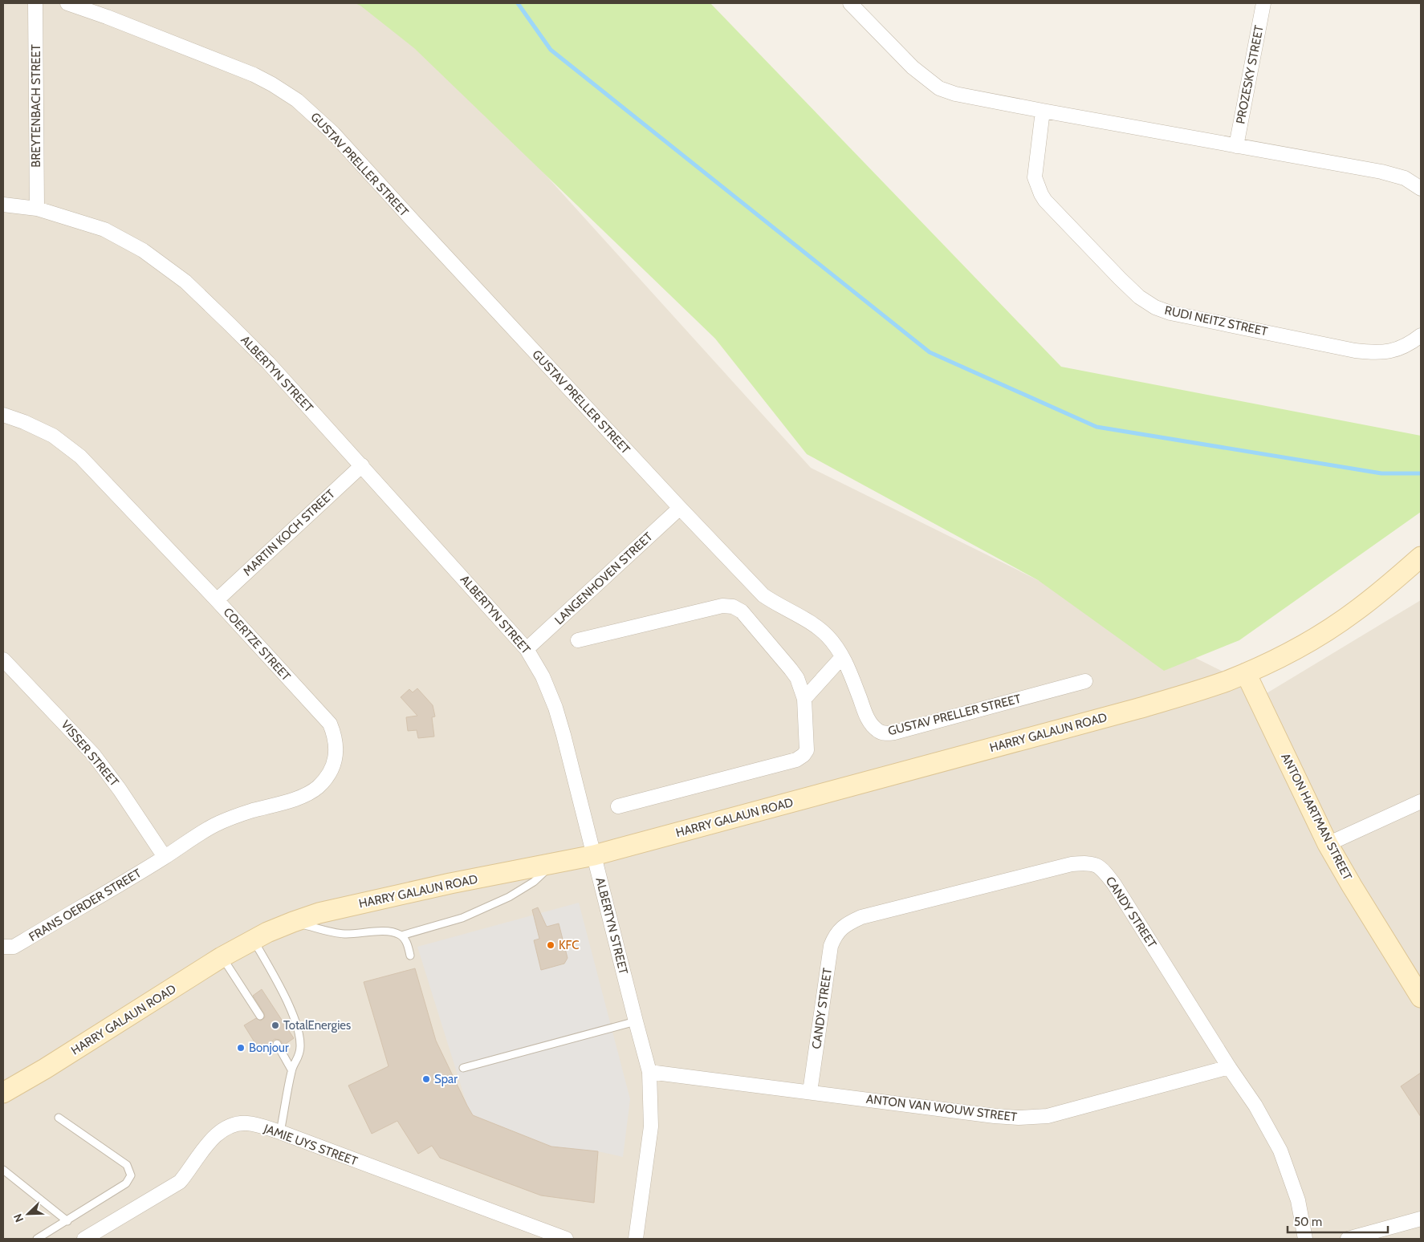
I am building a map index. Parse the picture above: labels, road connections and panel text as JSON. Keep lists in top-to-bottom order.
{
  "streets": {
    "main road": ["HARRY GALAUN ROAD", "ANTON HARTMAN STREET"],
    "street": [
      "PROZESKY STREET",
      "BREYTENBACH STREET",
      "GUSTAV PRELLER STREET",
      "RUDI NEITZ STREET",
      "ALBERTYN STREET",
      "MARTIN KOCH STREET",
      "LANGENHOVEN STREET",
      "COERTZE STREET",
      "VISSER STREET",
      "FRANS OERDER STREET",
      "CANDY STREET",
      "ANTON VAN WOUW STREET",
      "JAMIE UYS STREET"
    ]
  },
  "crossings": [
    ["BREYTENBACH STREET", "ALBERTYN STREET"],
    ["GUSTAV PRELLER STREET", "LANGENHOVEN STREET"],
    ["ALBERTYN STREET", "MARTIN KOCH STREET"],
    ["ALBERTYN STREET", "LANGENHOVEN STREET"],
    ["ALBERTYN STREET", "HARRY GALAUN ROAD"],
    ["ALBERTYN STREET", "ANTON VAN WOUW STREET"],
    ["MARTIN KOCH STREET", "COERTZE STREET"],
    ["COERTZE STREET", "VISSER STREET"],
    ["COERTZE STREET", "FRANS OERDER STREET"],
    ["HARRY GALAUN ROAD", "ANTON HARTMAN STREET"],
    ["VISSER STREET", "FRANS OERDER STREET"],
    ["CANDY STREET", "ANTON VAN WOUW STREET"]
  ],
  "places": [
    "KFC",
    "TotalEnergies",
    "Bonjour",
    "Spar"
  ],
  "scale_bar": "50 m",
  "north": "bottom left"
}
